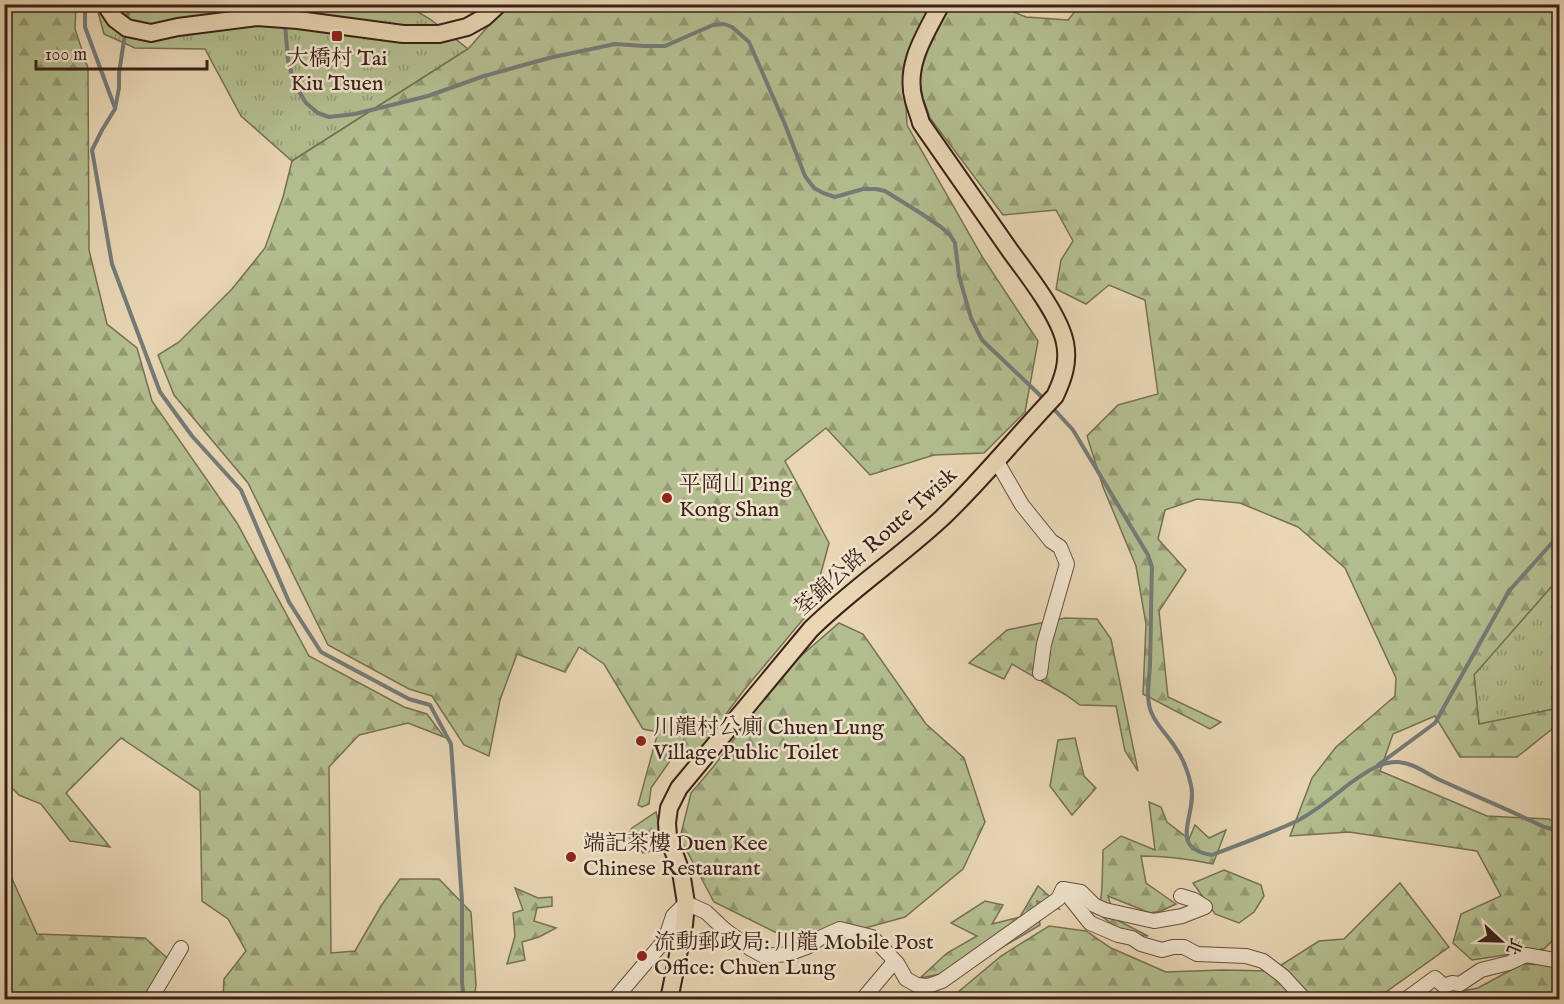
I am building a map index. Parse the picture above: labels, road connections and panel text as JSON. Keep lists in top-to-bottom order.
{
  "streets": {
    "main road": ["荃錦公路 Route Twisk"]
  },
  "places": {
    "transit": ["大橋村 Tai Kiu Tsuen"],
    "other": [
      "平岡山 Ping Kong Shan",
      "川龍村公廁 Chuen Lung Village Public Toilet",
      "端記茶樓 Duen Kee Chinese Restaurant",
      "流動郵政局: 川龍 Mobile Post Office: Chuen Lung"
    ]
  },
  "scale_bar": "100 m",
  "north": "right"
}
